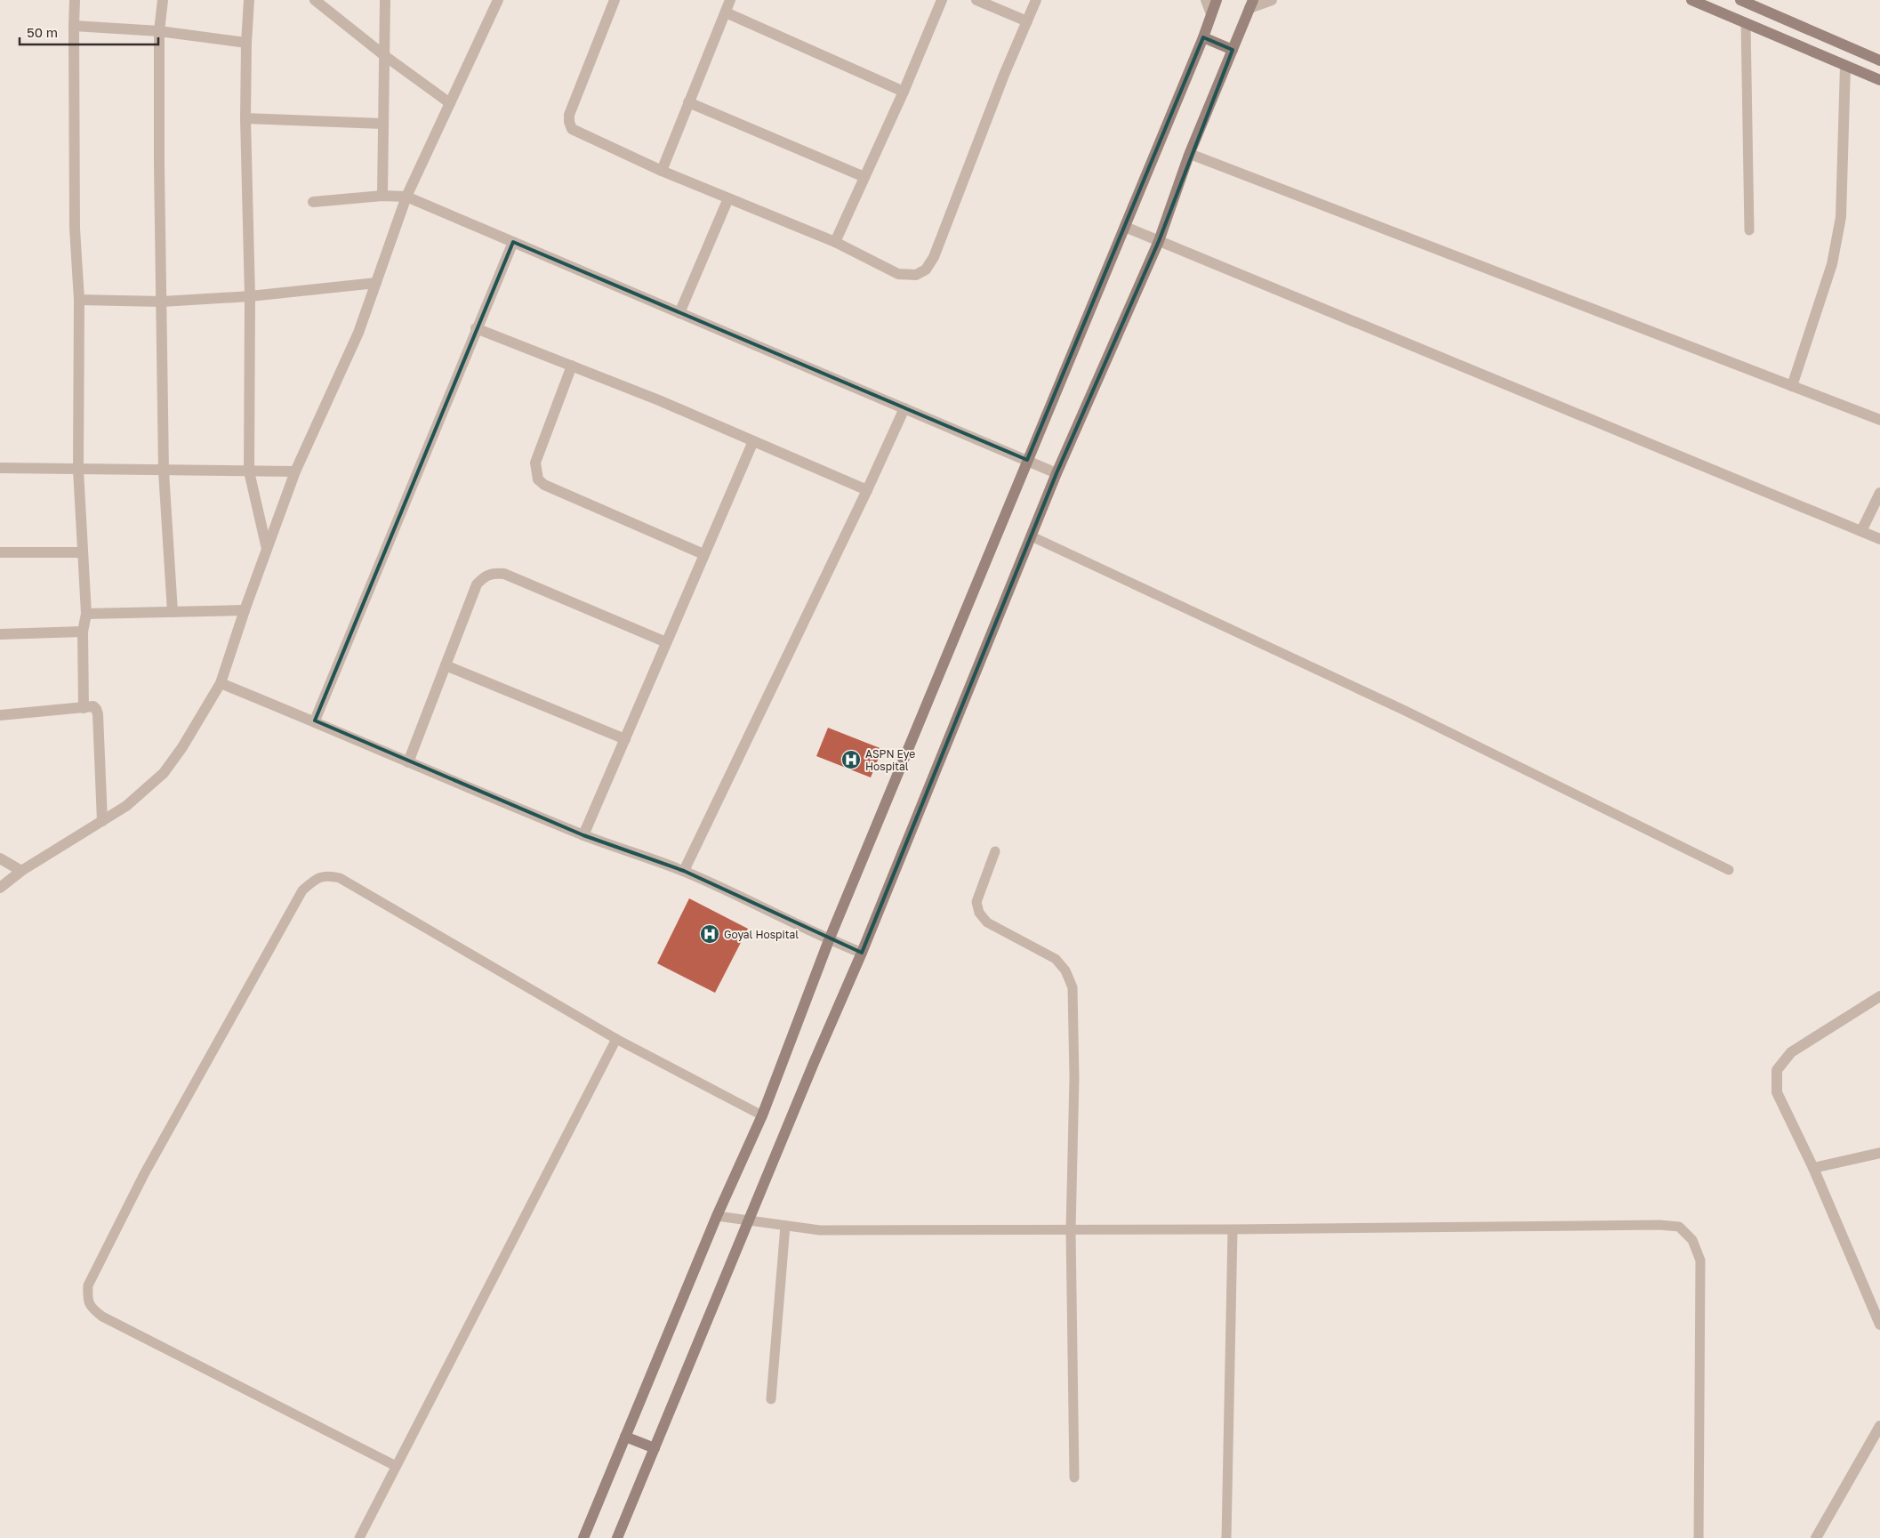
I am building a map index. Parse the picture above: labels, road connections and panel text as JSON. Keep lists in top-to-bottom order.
{
  "places": {
    "hospital": ["ASPN Eye Hospital", "Goyal Hospital"]
  },
  "scale_bar": "50 m"
}
